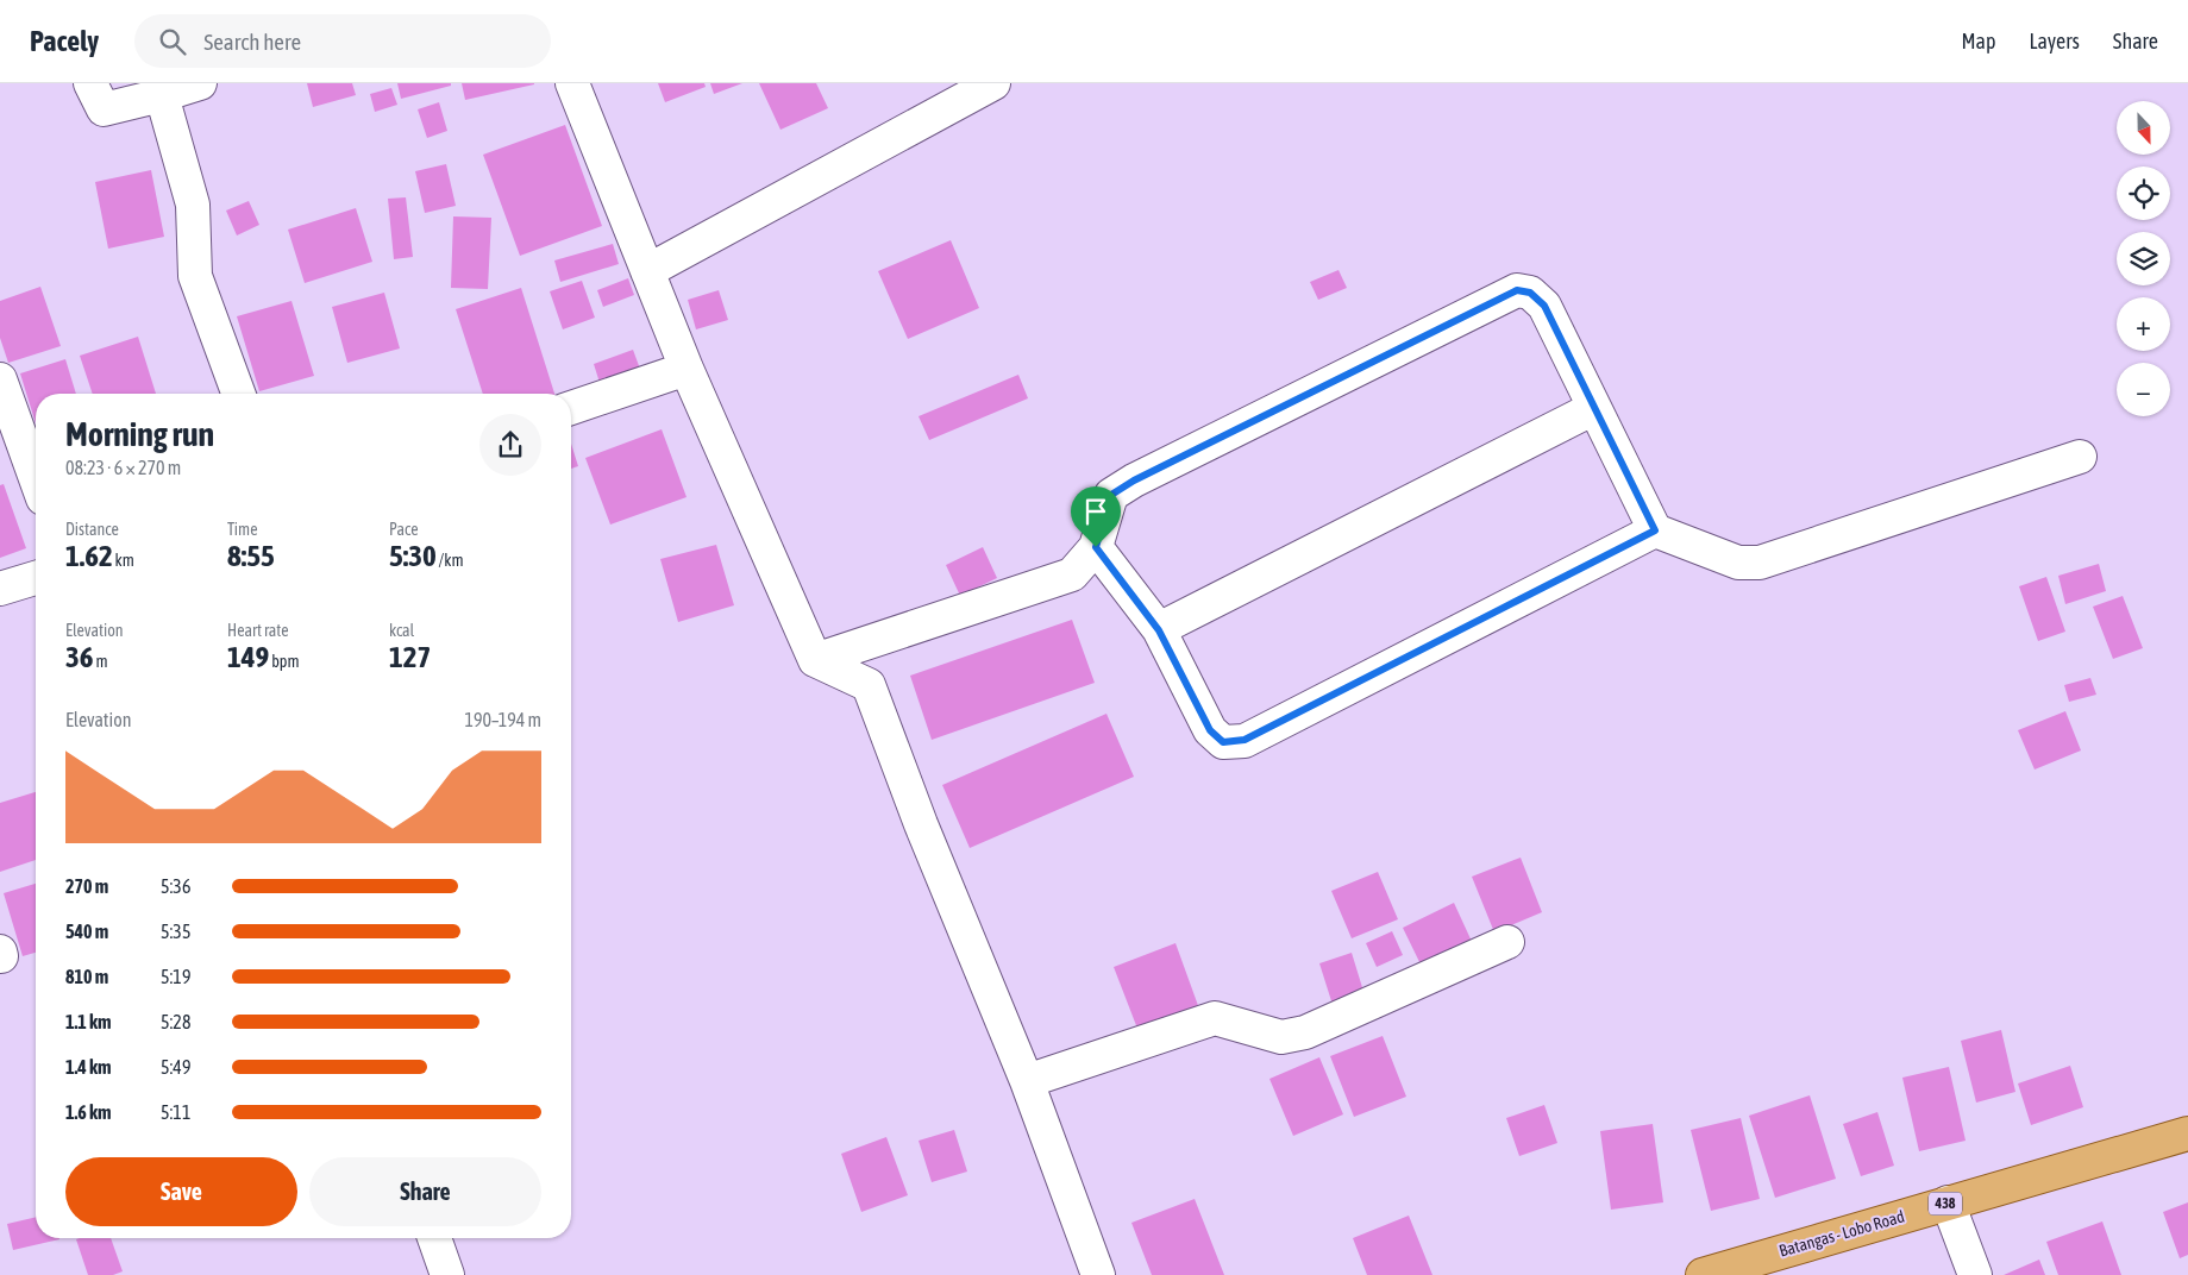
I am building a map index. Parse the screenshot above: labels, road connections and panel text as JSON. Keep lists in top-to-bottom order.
{
  "streets": {
    "main road": ["438", "Batangas - Lobo Road"]
  },
  "north": "bottom",
  "page": {
    "header": "Pacely",
    "search": "Search here",
    "nav": ["Map", "Layers", "Share"],
    "map_buttons": ["+", "−"],
    "heading": ["Morning run", "08:23 · 6 × 270 m"],
    "stats": [
      ["Distance", "1.62 km"],
      ["Time", "8:55"],
      ["Pace", "5:30 /km"],
      ["Elevation", "36 m"],
      ["Heart rate", "149 bpm"],
      ["kcal", "127"]
    ],
    "chart": ["Elevation", "190–194 m"],
    "list": [
      {
        "name": "270 m",
        "note": "5:36"
      },
      {
        "name": "540 m",
        "note": "5:35"
      },
      {
        "name": "810 m",
        "note": "5:19"
      },
      {
        "name": "1.1 km",
        "note": "5:28"
      },
      {
        "name": "1.4 km",
        "note": "5:49"
      },
      {
        "name": "1.6 km",
        "note": "5:11"
      }
    ],
    "buttons": ["Save", "Share"]
  }
}
